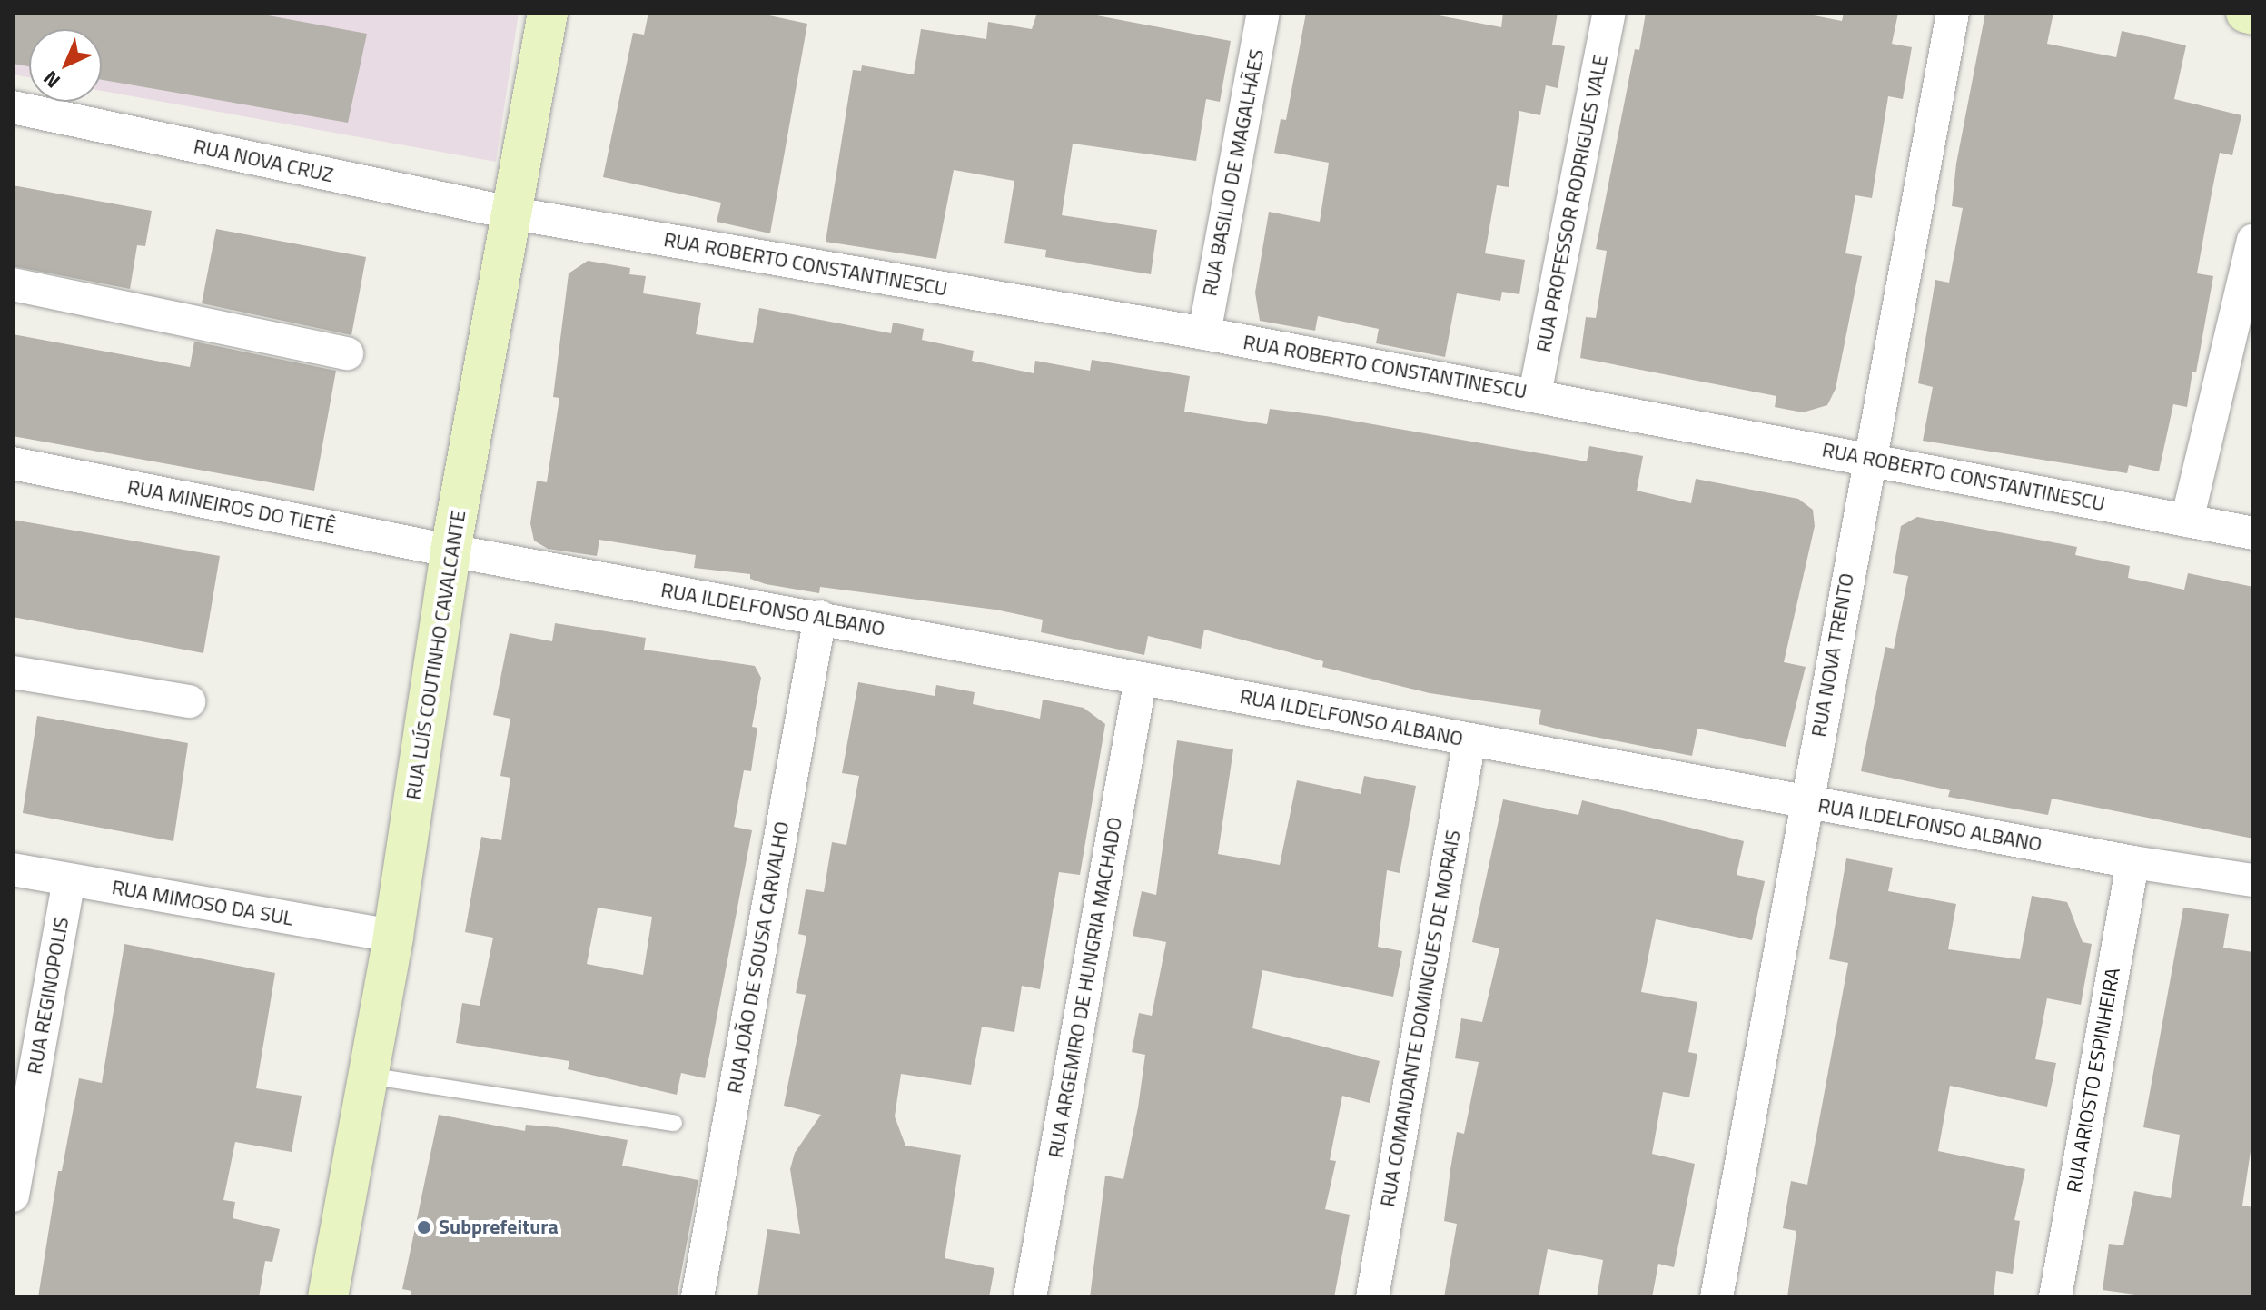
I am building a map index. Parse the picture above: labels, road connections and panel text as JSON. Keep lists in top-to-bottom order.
{
  "streets": {
    "main road": ["RUA LUÍS COUTINHO CAVALCANTE"],
    "street": [
      "RUA NOVA CRUZ",
      "RUA BASILIO DE MAGALHÃES",
      "RUA PROFESSOR RODRIGUES VALE",
      "RUA ROBERTO CONSTANTINESCU",
      "RUA MINEIROS DO TIETÊ",
      "RUA ILDELFONSO ALBANO",
      "RUA NOVA TRENTO",
      "RUA MIMOSO DA SUL",
      "RUA JOÃO DE SOUSA CARVALHO",
      "RUA ARGEMIRO DE HUNGRIA MACHADO",
      "RUA REGINOPOLIS",
      "RUA COMANDANTE DOMINGUES DE MORAIS",
      "RUA ARIOSTO ESPINHEIRA"
    ]
  },
  "crossings": [
    ["RUA NOVA CRUZ", "RUA ROBERTO CONSTANTINESCU"],
    ["RUA NOVA CRUZ", "RUA LUÍS COUTINHO CAVALCANTE"],
    ["RUA BASILIO DE MAGALHÃES", "RUA ROBERTO CONSTANTINESCU"],
    ["RUA PROFESSOR RODRIGUES VALE", "RUA ROBERTO CONSTANTINESCU"],
    ["RUA ROBERTO CONSTANTINESCU", "RUA LUÍS COUTINHO CAVALCANTE"],
    ["RUA ROBERTO CONSTANTINESCU", "RUA NOVA TRENTO"],
    ["RUA MINEIROS DO TIETÊ", "RUA ILDELFONSO ALBANO"],
    ["RUA MINEIROS DO TIETÊ", "RUA LUÍS COUTINHO CAVALCANTE"],
    ["RUA ILDELFONSO ALBANO", "RUA LUÍS COUTINHO CAVALCANTE"],
    ["RUA ILDELFONSO ALBANO", "RUA NOVA TRENTO"],
    ["RUA ILDELFONSO ALBANO", "RUA JOÃO DE SOUSA CARVALHO"],
    ["RUA ILDELFONSO ALBANO", "RUA ARGEMIRO DE HUNGRIA MACHADO"],
    ["RUA ILDELFONSO ALBANO", "RUA COMANDANTE DOMINGUES DE MORAIS"],
    ["RUA ILDELFONSO ALBANO", "RUA ARIOSTO ESPINHEIRA"],
    ["RUA LUÍS COUTINHO CAVALCANTE", "RUA MIMOSO DA SUL"],
    ["RUA MIMOSO DA SUL", "RUA REGINOPOLIS"]
  ],
  "places": ["Subprefeitura"],
  "north": "bottom left"
}
